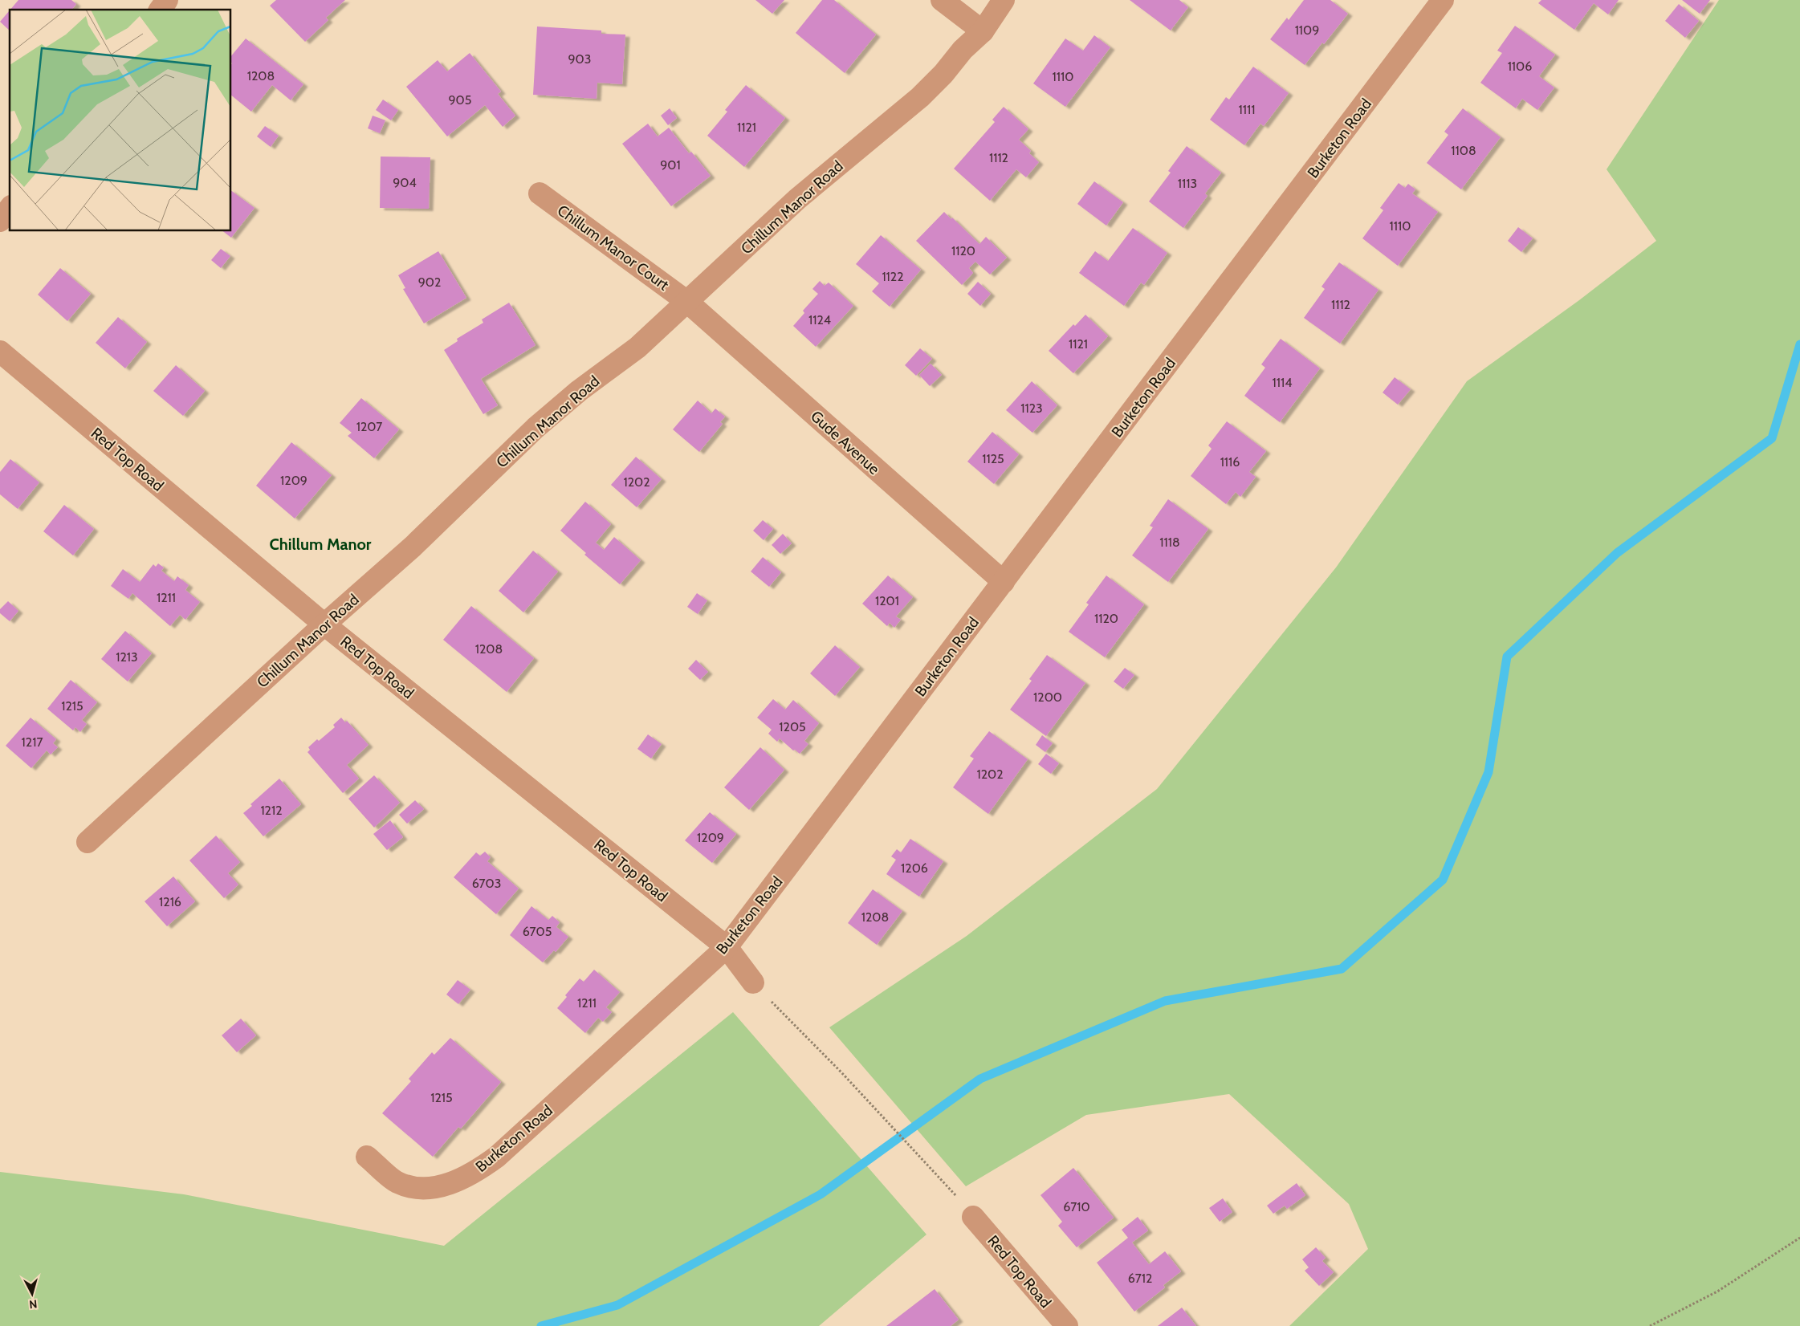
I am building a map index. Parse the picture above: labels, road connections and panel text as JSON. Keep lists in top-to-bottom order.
{
  "streets": {
    "street": [
      "Burketon Road",
      "Chillum Manor Road",
      "Chillum Manor Court",
      "Gude Avenue",
      "Red Top Road"
    ]
  },
  "crossings": [
    ["Burketon Road", "Gude Avenue"],
    ["Burketon Road", "Red Top Road"],
    ["Chillum Manor Road", "Chillum Manor Court"],
    ["Chillum Manor Road", "Gude Avenue"],
    ["Chillum Manor Road", "Red Top Road"],
    ["Chillum Manor Court", "Gude Avenue"]
  ],
  "districts": ["Chillum Manor"],
  "house_numbers": [
    "1109",
    "903",
    "1106",
    "1208",
    "1110",
    "905",
    "1111",
    "1121",
    "1108",
    "1112",
    "901",
    "904",
    "1113",
    "1110",
    "1120",
    "1122",
    "902",
    "1112",
    "1124",
    "1121",
    "1114",
    "1123",
    "1207",
    "1125",
    "1116",
    "1209",
    "1202",
    "1118",
    "1211",
    "1201",
    "1120",
    "1208",
    "1213",
    "1200",
    "1215",
    "1205",
    "1217",
    "1202",
    "1212",
    "1209",
    "1206",
    "6703",
    "1216",
    "1208",
    "6705",
    "1211",
    "1215",
    "6710",
    "6712"
  ],
  "north": "bottom"
}
